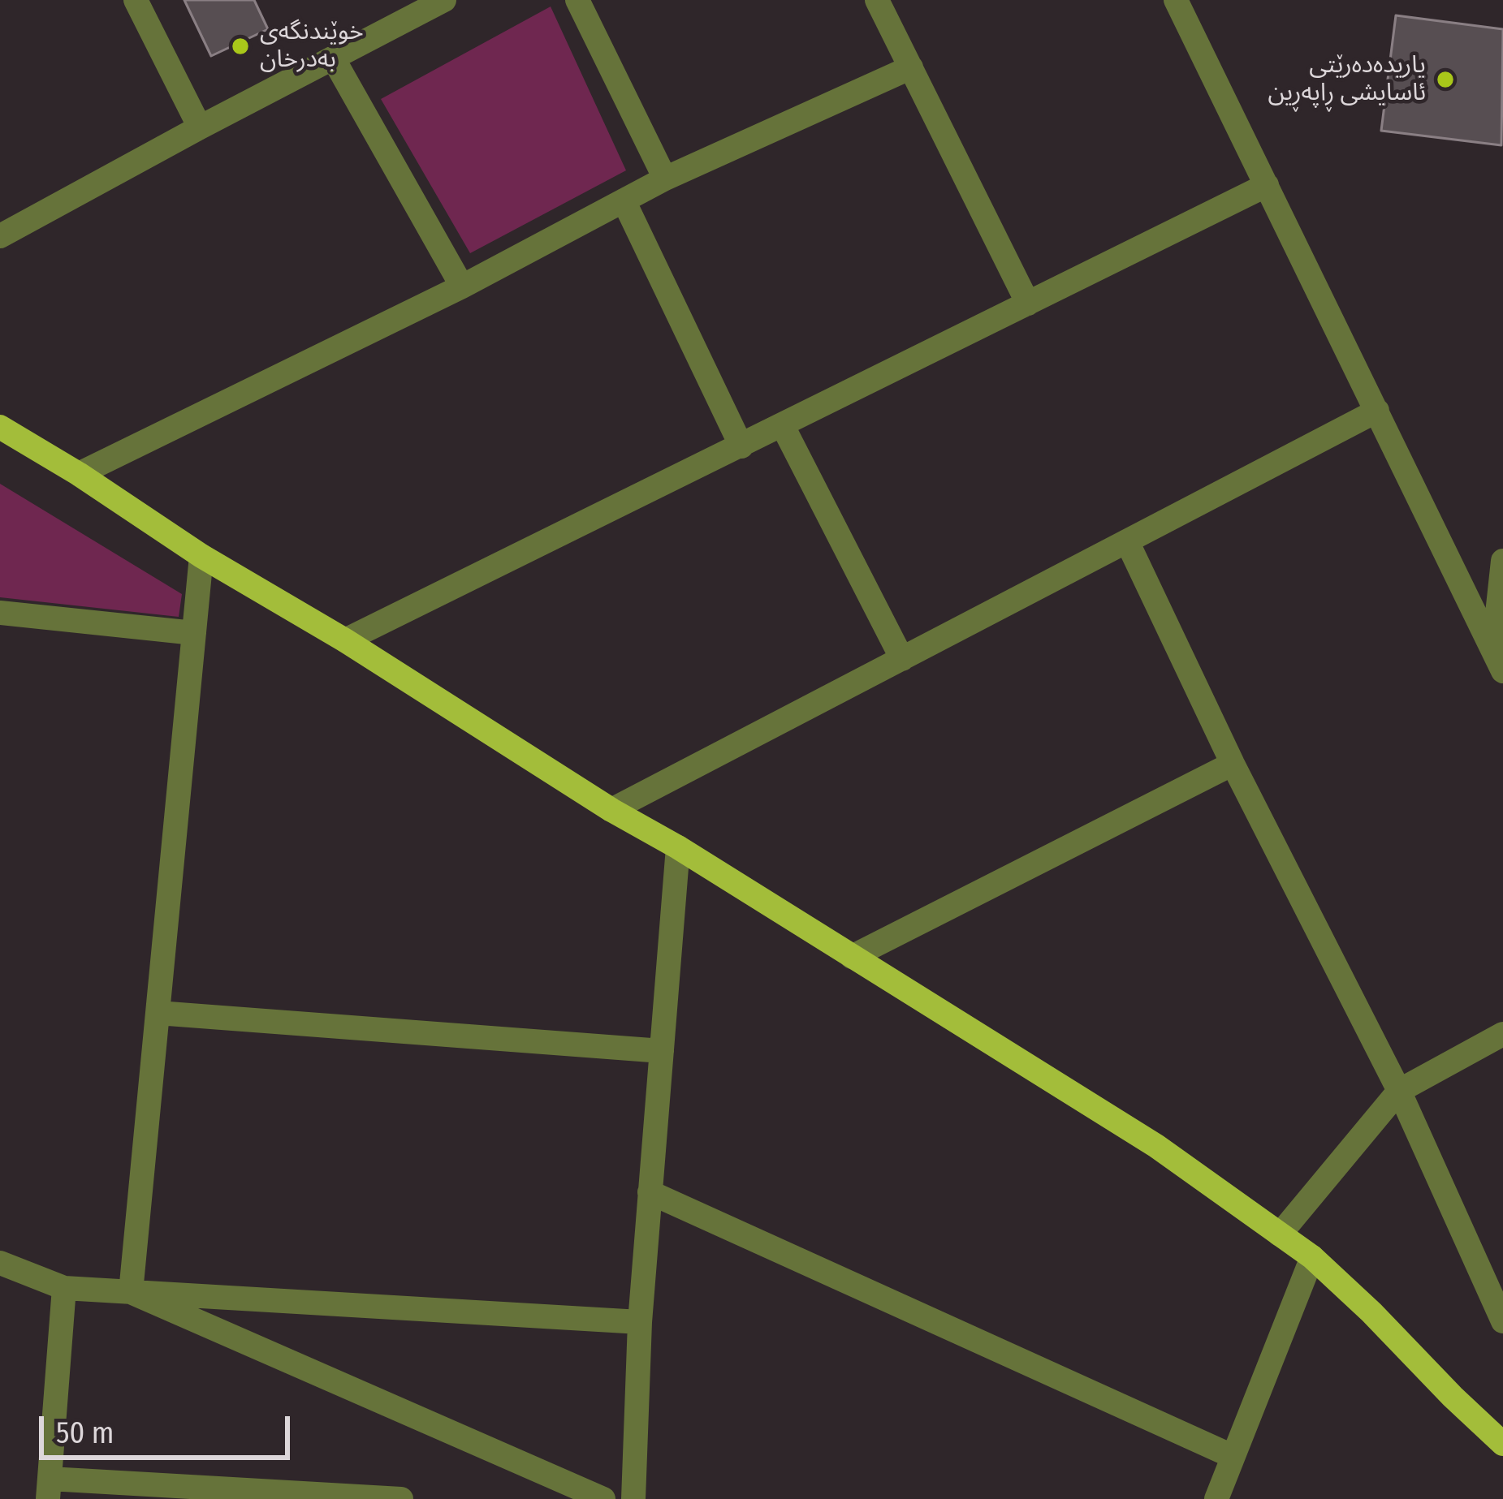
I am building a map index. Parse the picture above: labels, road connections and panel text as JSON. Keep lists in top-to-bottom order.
{
  "places": ["خوێندنگەی بەدرخان", "یاریدەدەرێتی ئاسایشی ڕاپەڕین"],
  "scale_bar": "50 m"
}
